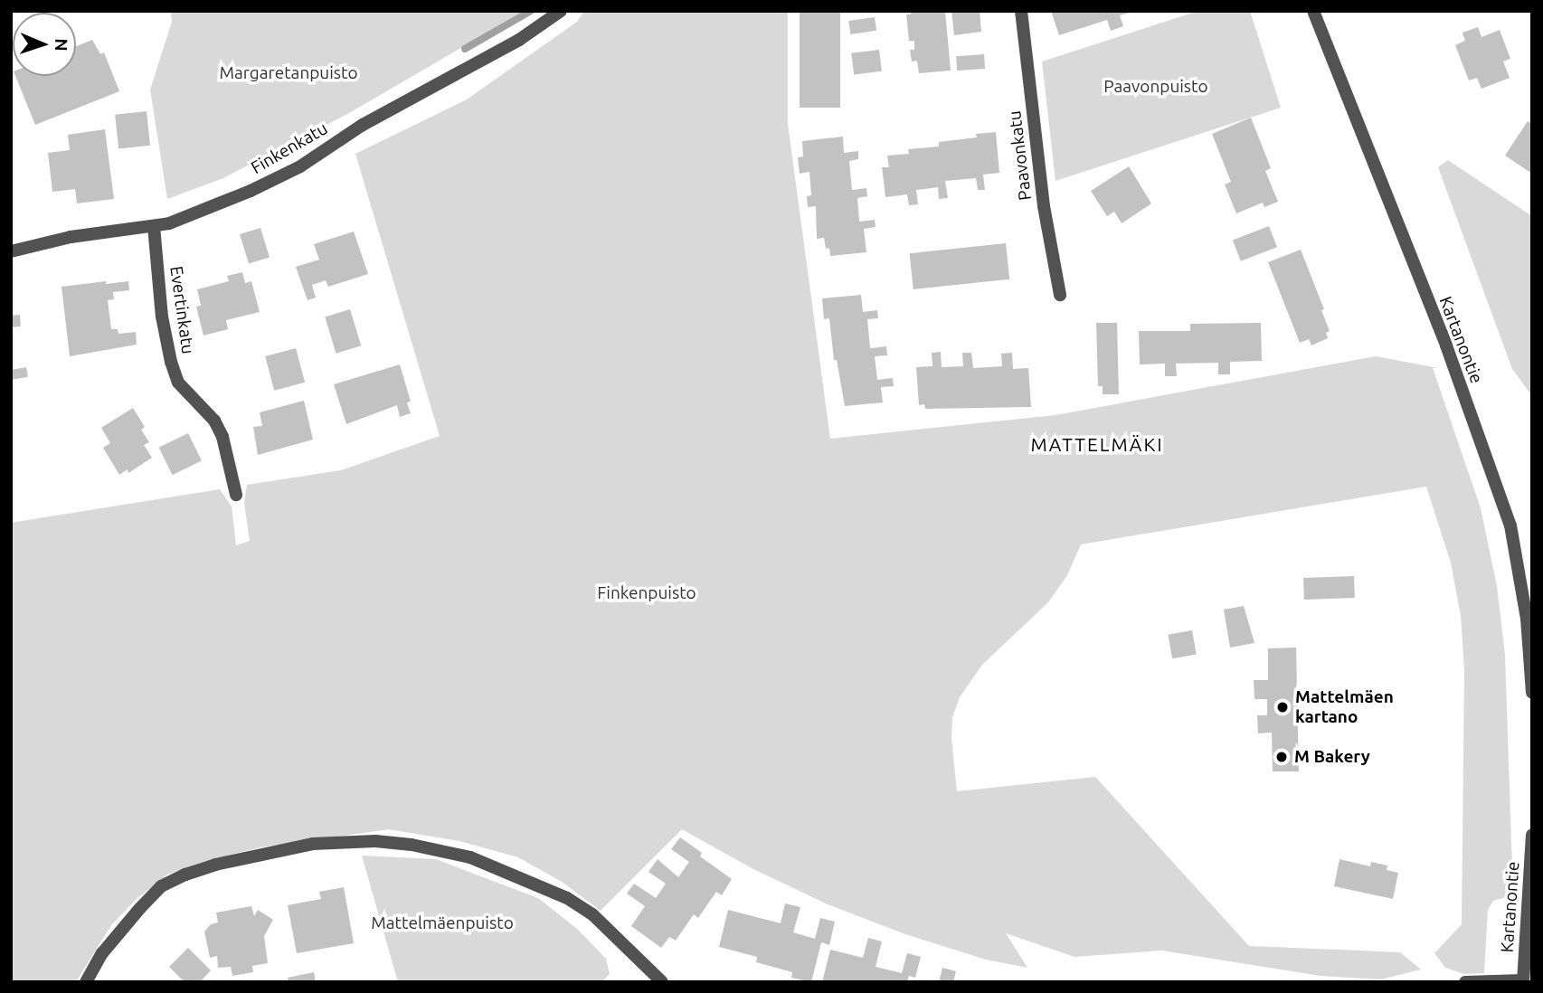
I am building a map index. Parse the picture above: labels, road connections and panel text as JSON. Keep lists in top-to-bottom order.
{
  "streets": {
    "street": [
      "Finkenkatu",
      "Paavonkatu",
      "Evertinkatu",
      "Kartanontie"
    ]
  },
  "crossings": [
    ["Finkenkatu", "Evertinkatu"]
  ],
  "districts": ["MATTELMÄKI"],
  "parks": [
    "Margaretanpuisto",
    "Paavonpuisto",
    "Finkenpuisto",
    "Mattelmäenpuisto"
  ],
  "places": ["Mattelmäen kartano", "M Bakery"],
  "north": "right"
}
